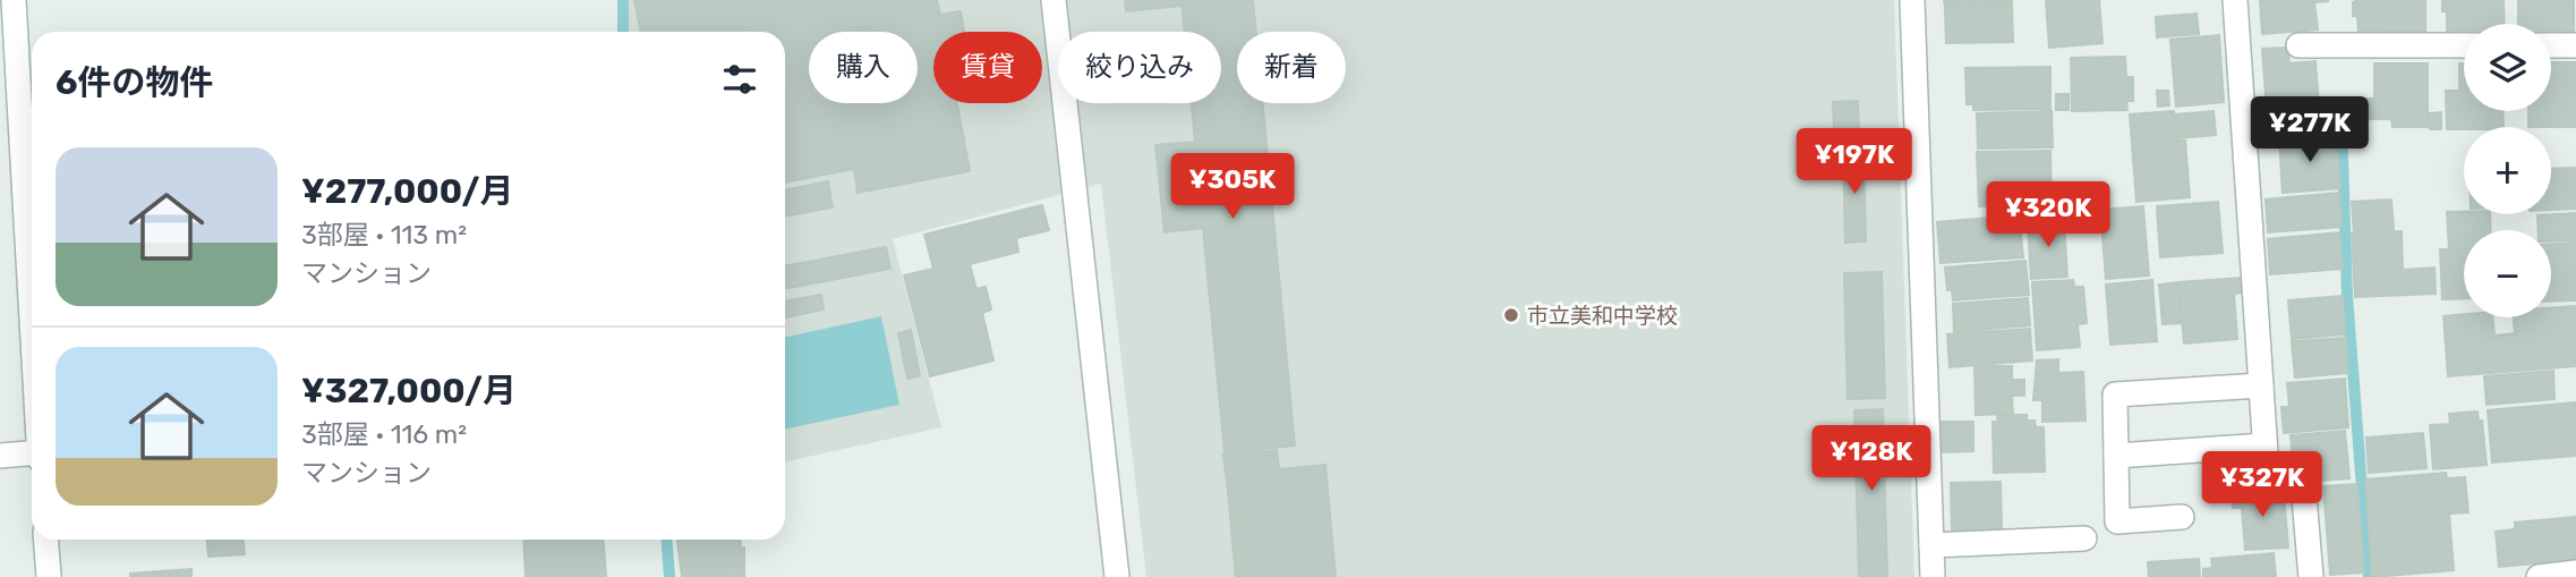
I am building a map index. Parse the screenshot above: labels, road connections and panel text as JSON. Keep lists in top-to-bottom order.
{
  "places": ["市立美和中学校"],
  "page": {
    "map_buttons": ["+", "−"],
    "chip": [
      "購入",
      "賃貸",
      "絞り込み",
      "新着"
    ],
    "heading": "6件の物件",
    "price": [
      "¥277K",
      "¥197K",
      "¥305K",
      "¥320K",
      "¥128K",
      "¥327K"
    ],
    "list": [
      {
        "name": "¥277,000/月",
        "note": "3部屋 · 113 m² · マンション"
      },
      {
        "name": "¥327,000/月",
        "note": "3部屋 · 116 m² · マンション"
      }
    ]
  }
}
